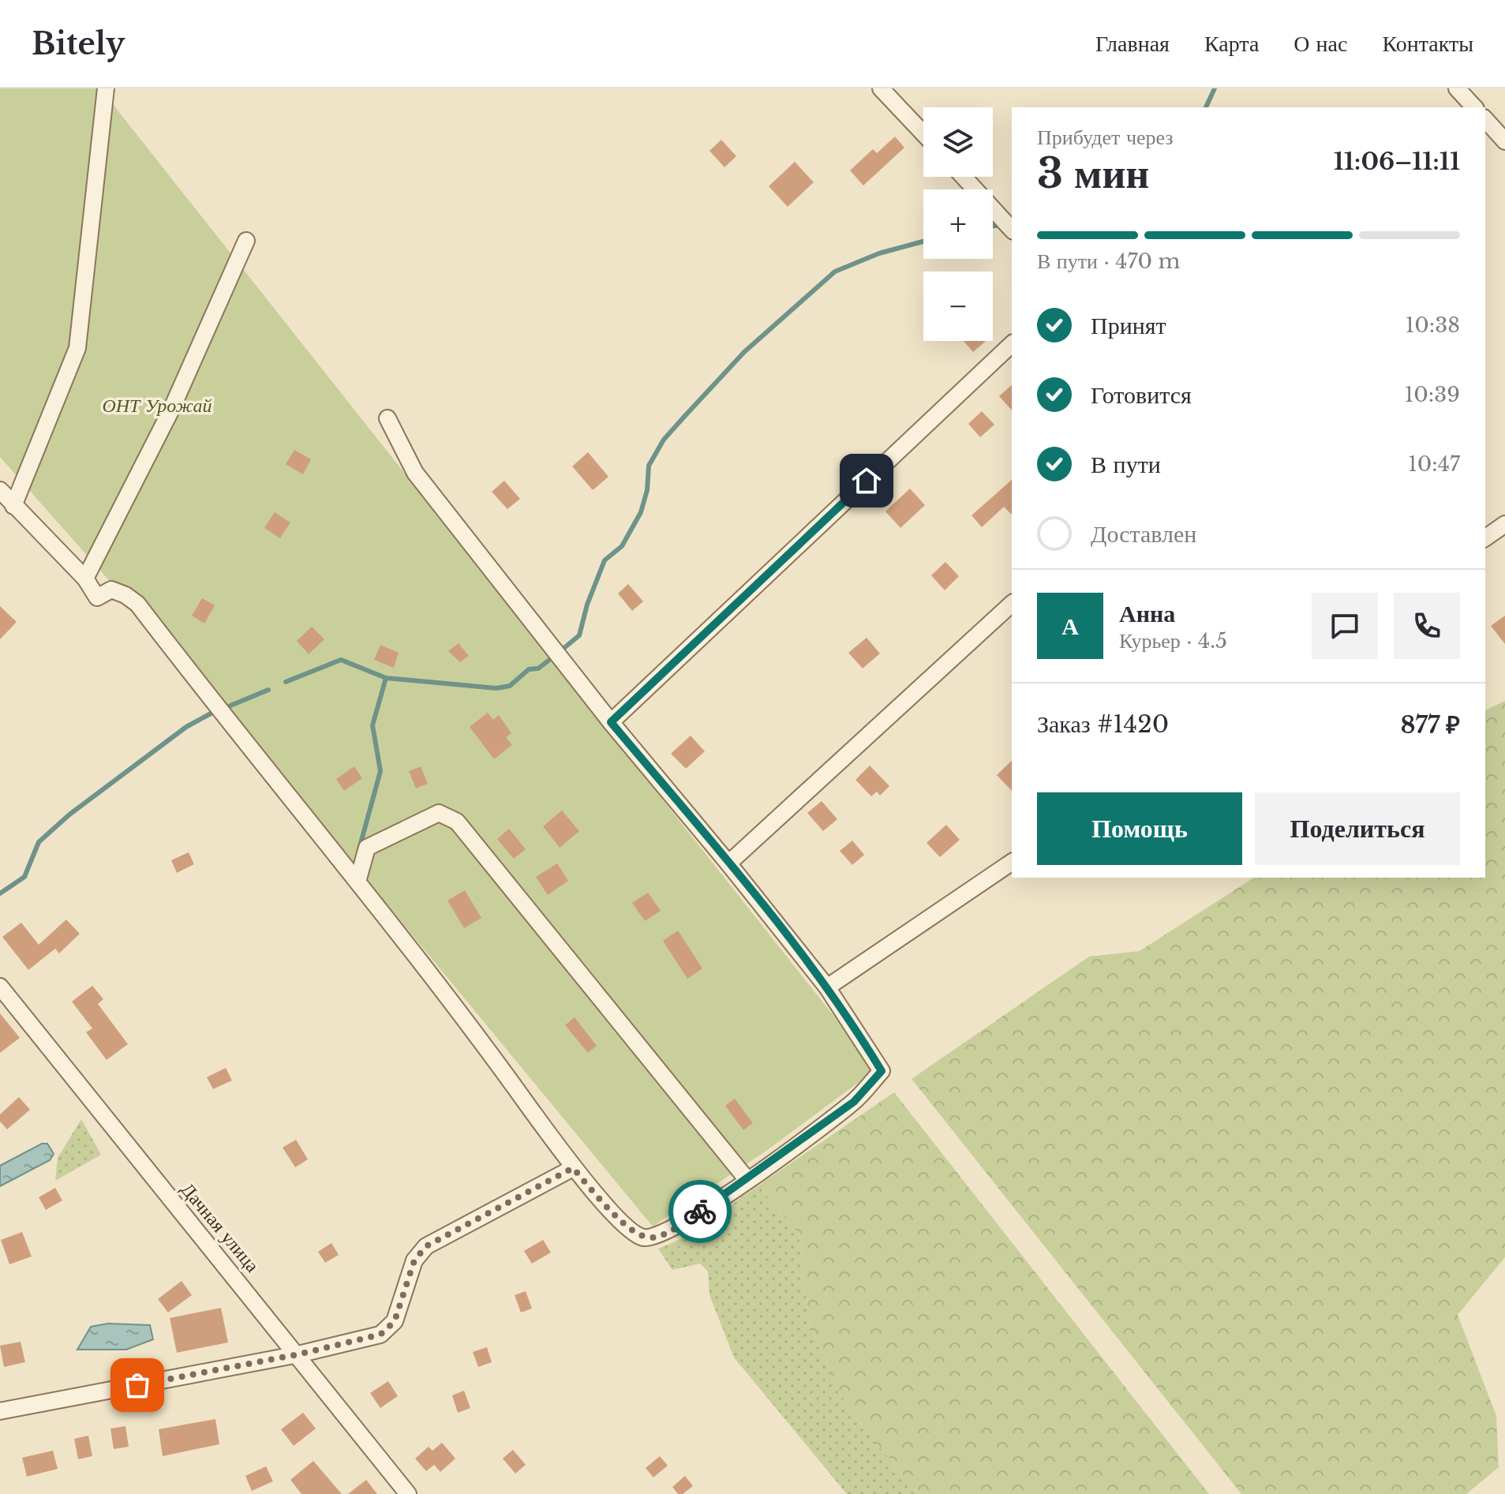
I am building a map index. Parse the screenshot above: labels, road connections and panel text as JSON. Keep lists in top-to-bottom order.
{
  "streets": {
    "street": ["Дачная улица"]
  },
  "parks": ["ОНТ Урожай"],
  "page": {
    "header": "Bitely",
    "nav": [
      "Главная",
      "Карта",
      "О нас",
      "Контакты"
    ],
    "map_buttons": ["+", "−"],
    "heading": ["3 мин", "Прибудет через", "11:06–11:11"],
    "panel": [
      "Анна",
      "Курьер · 4.5",
      "Заказ #1420",
      "877 ₽"
    ],
    "bar": "В пути · 470 m",
    "list": [
      ["Принят", "10:38"],
      ["Готовится", "10:39"],
      ["В пути", "10:47"],
      "Доставлен"
    ],
    "round": "А",
    "buttons": ["Помощь", "Поделиться"]
  }
}
